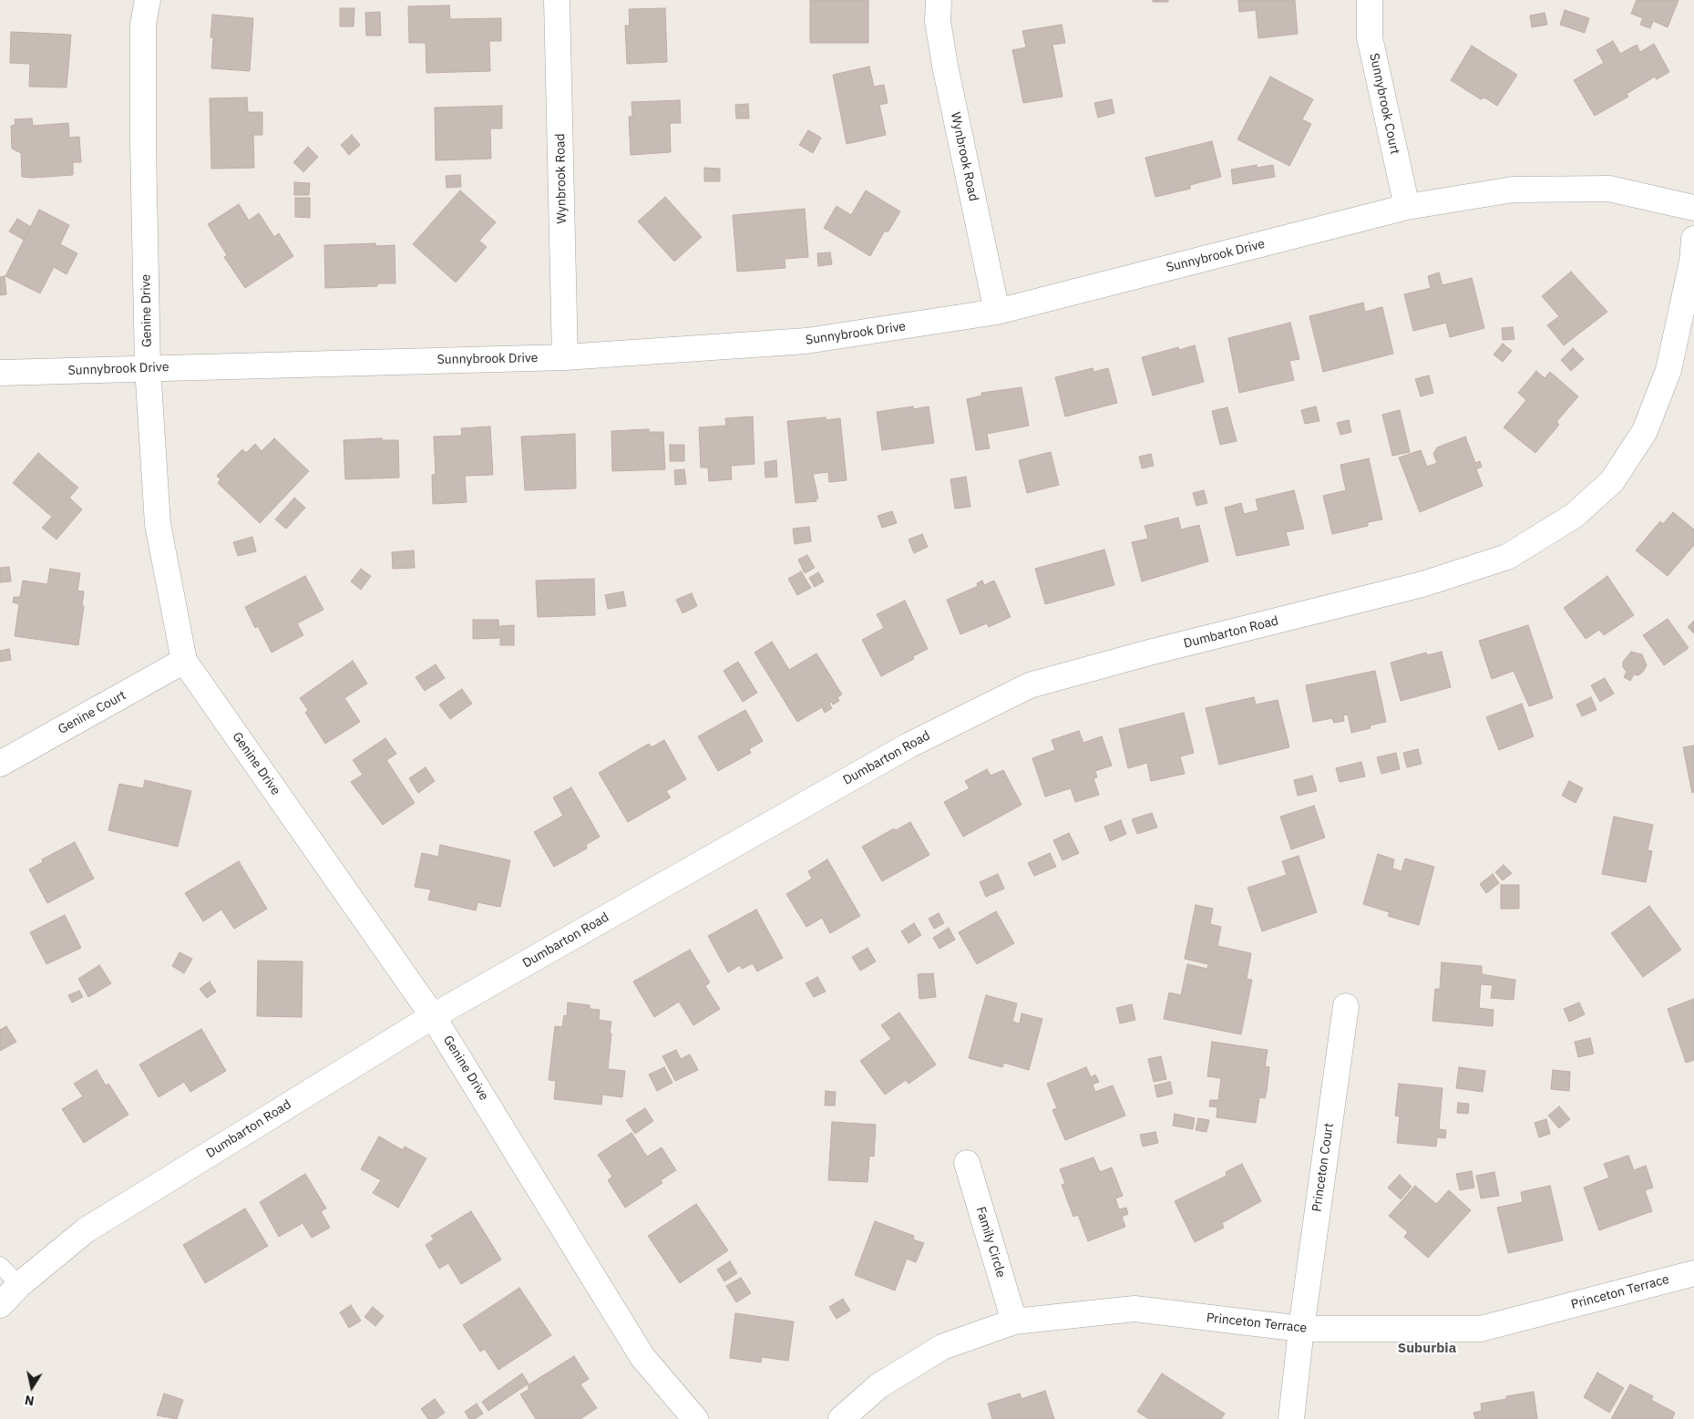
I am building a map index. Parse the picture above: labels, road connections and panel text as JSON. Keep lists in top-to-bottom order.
{
  "streets": {
    "street": [
      "Sunnybrook Court",
      "Wynbrook Road",
      "Sunnybrook Drive",
      "Genine Drive",
      "Dumbarton Road",
      "Genine Court",
      "Princeton Court",
      "Family Circle",
      "Princeton Terrace"
    ]
  },
  "crossings": [
    ["Sunnybrook Court", "Sunnybrook Drive"],
    ["Wynbrook Road", "Sunnybrook Drive"],
    ["Sunnybrook Drive", "Genine Drive"],
    ["Genine Drive", "Dumbarton Road"],
    ["Genine Drive", "Genine Court"],
    ["Princeton Court", "Princeton Terrace"],
    ["Family Circle", "Princeton Terrace"]
  ],
  "districts": ["Suburbia"],
  "north": "bottom"
}
